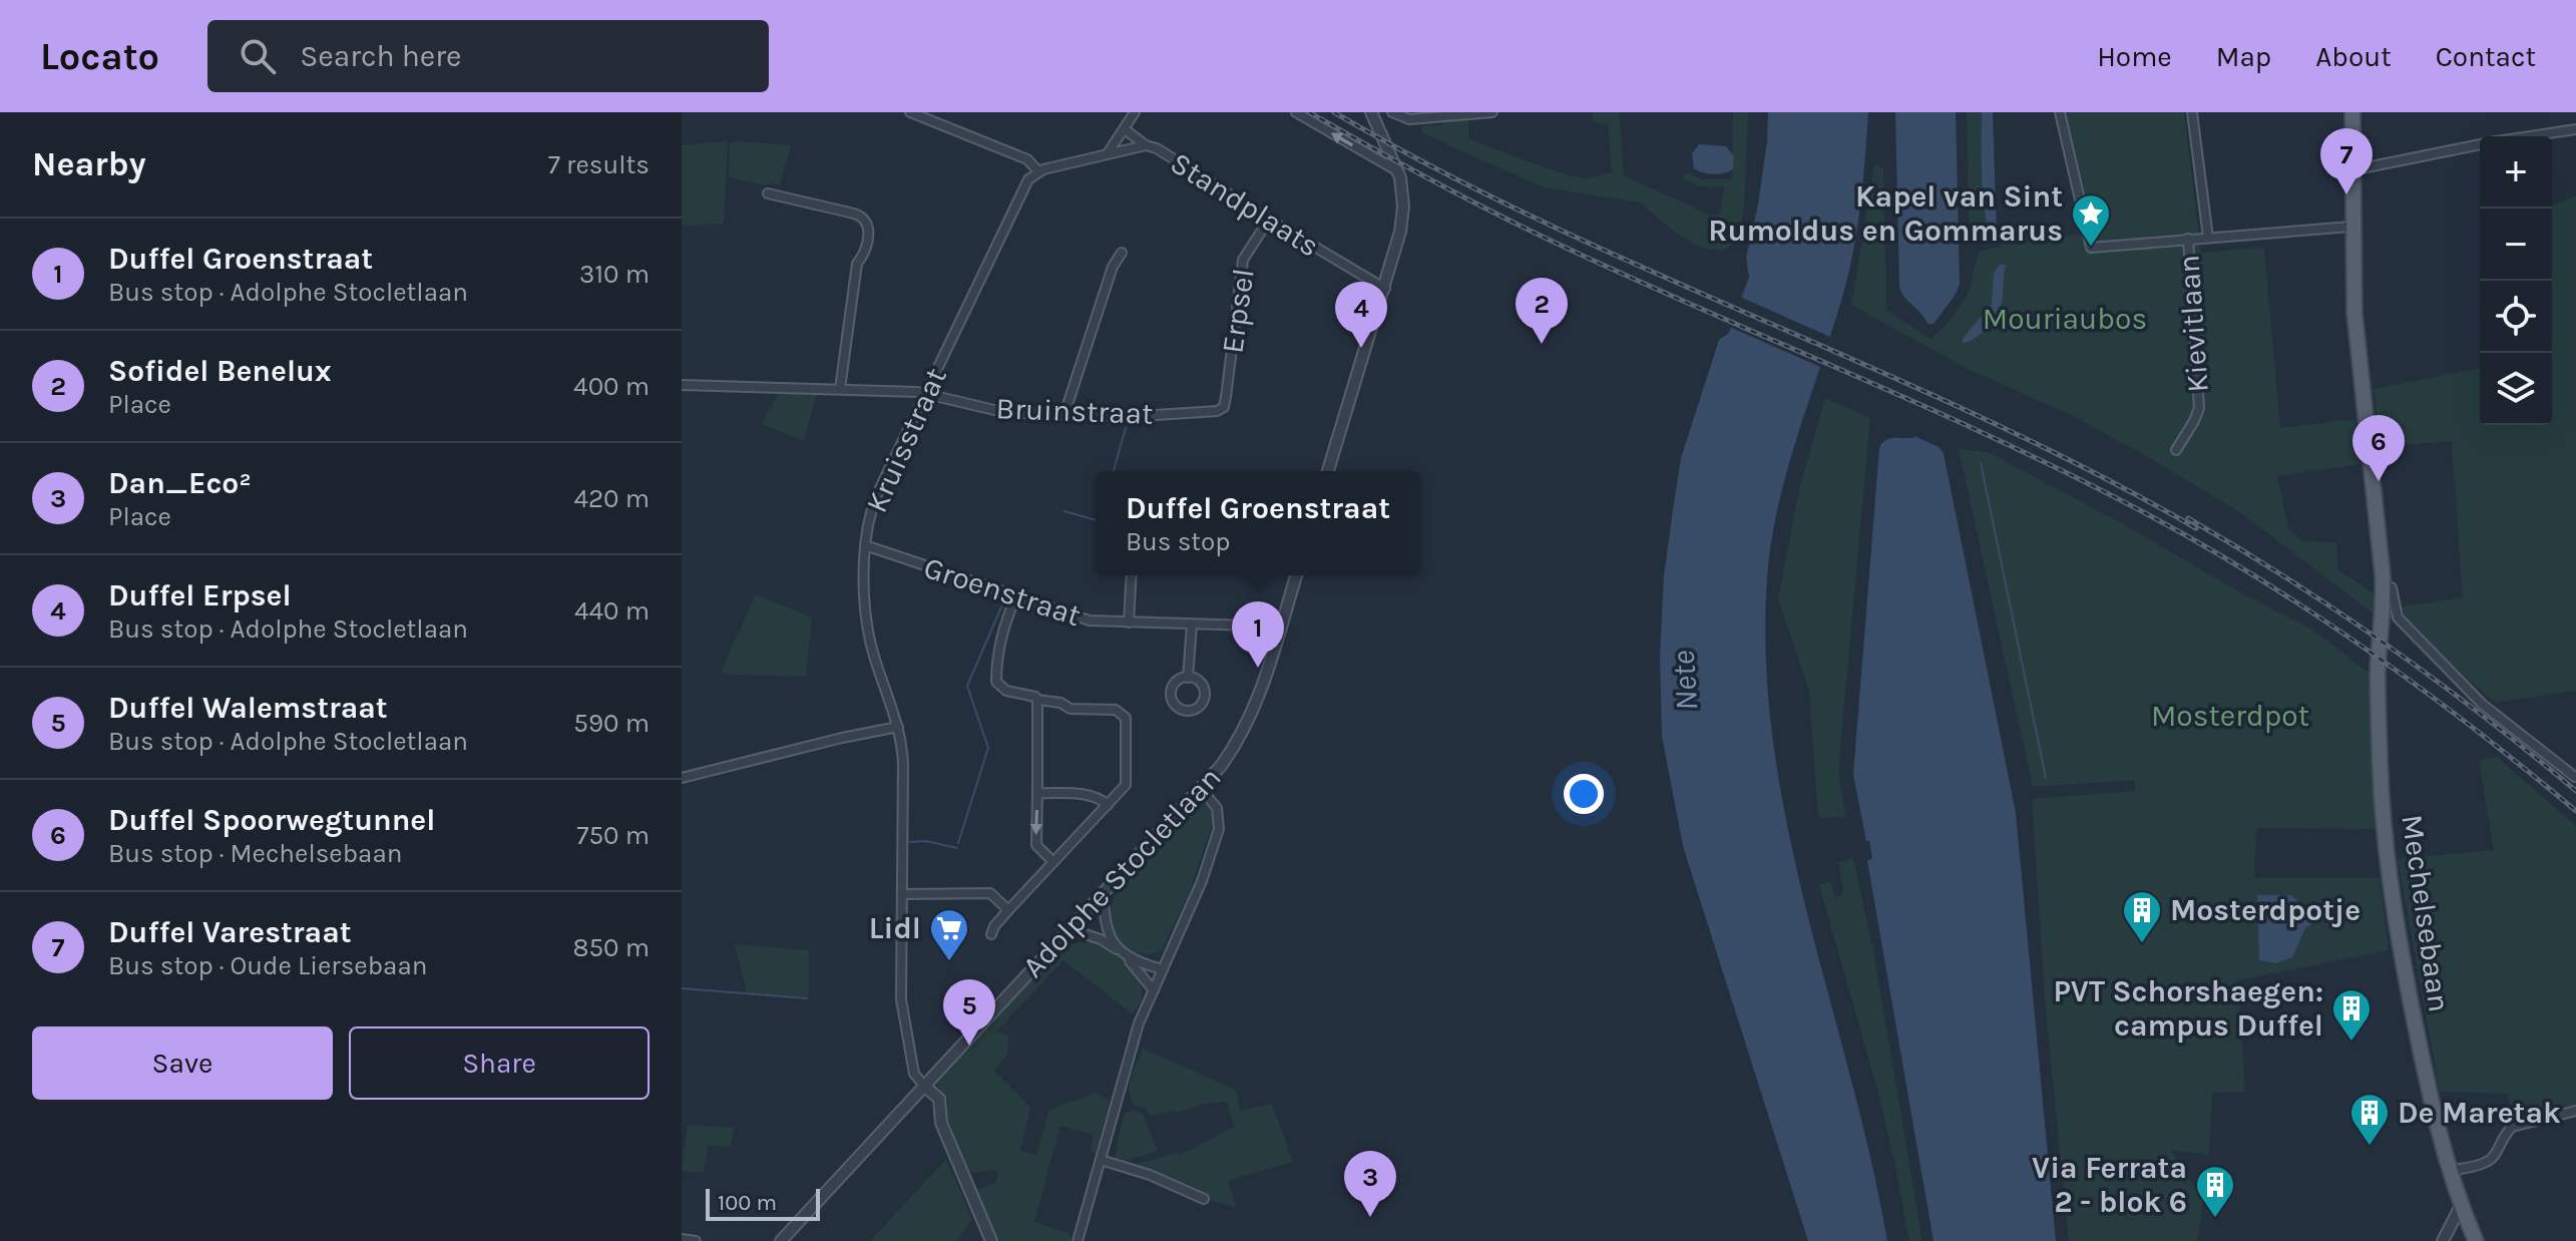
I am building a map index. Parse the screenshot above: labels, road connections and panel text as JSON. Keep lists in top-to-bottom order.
{
  "streets": {
    "main road": ["Mechelsebaan"],
    "street": [
      "Standplaats",
      "Erpsel",
      "Kievitlaan",
      "Bruinstraat",
      "Kruisstraat",
      "Groenstraat",
      "Adolphe Stocletlaan"
    ]
  },
  "crossings": [
    ["Standplaats", "Erpsel"],
    ["Standplaats", "Kruisstraat"],
    ["Erpsel", "Bruinstraat"],
    ["Bruinstraat", "Kruisstraat"],
    ["Kruisstraat", "Groenstraat"],
    ["Kruisstraat", "Adolphe Stocletlaan"],
    ["Groenstraat", "Adolphe Stocletlaan"]
  ],
  "water": ["Nete"],
  "parks": ["Mouriaubos", "Mosterdpot"],
  "places": {
    "place": ["Kapel van Sint Rumoldus en Gommarus"],
    "building": [
      "Mosterdpotje",
      "PVT Schorshaegen: campus Duffel",
      "De Maretak",
      "Via Ferrata 2 - blok 6"
    ],
    "supermarket": ["Lidl"]
  },
  "scale_bar": "100 m",
  "page": {
    "header": "Locato",
    "search": "Search here",
    "nav": [
      "Home",
      "Map",
      "About",
      "Contact"
    ],
    "heading": ["Nearby", "7 results"],
    "pins": [
      "7",
      "2",
      "4",
      "6",
      "1",
      "5",
      "3"
    ],
    "map_buttons": ["+", "−"],
    "list": [
      {
        "mark": "1",
        "name": "Duffel Groenstraat",
        "note": "Bus stop · Adolphe Stocletlaan",
        "value": "310 m"
      },
      {
        "mark": "2",
        "name": "Sofidel Benelux",
        "note": "Place",
        "value": "400 m"
      },
      {
        "mark": "3",
        "name": "Dan_Eco²",
        "note": "Place",
        "value": "420 m"
      },
      {
        "mark": "4",
        "name": "Duffel Erpsel",
        "note": "Bus stop · Adolphe Stocletlaan",
        "value": "440 m"
      },
      {
        "mark": "5",
        "name": "Duffel Walemstraat",
        "note": "Bus stop · Adolphe Stocletlaan",
        "value": "590 m"
      },
      {
        "mark": "6",
        "name": "Duffel Spoorwegtunnel",
        "note": "Bus stop · Mechelsebaan",
        "value": "750 m"
      },
      {
        "mark": "7",
        "name": "Duffel Varestraat",
        "note": "Bus stop · Oude Liersebaan",
        "value": "850 m"
      }
    ],
    "popup": ["Duffel Groenstraat", "Bus stop"],
    "buttons": ["Save", "Share"],
    "scale": "100 m"
  }
}
